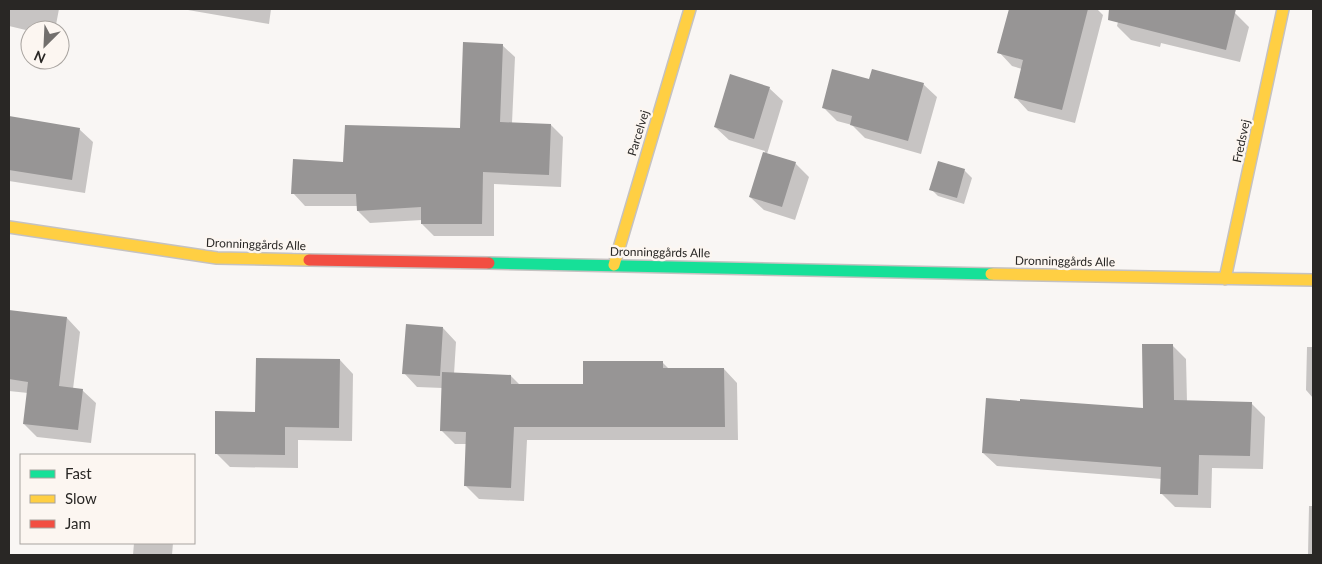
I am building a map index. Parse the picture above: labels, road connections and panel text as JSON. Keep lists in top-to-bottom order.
{
  "streets": {
    "street": ["Parcelvej", "Fredsvej", "Dronninggårds Alle"]
  },
  "crossings": [
    ["Parcelvej", "Dronninggårds Alle"],
    ["Fredsvej", "Dronninggårds Alle"]
  ],
  "legend": ["Fast", "Slow", "Jam"],
  "north": "bottom left"
}
